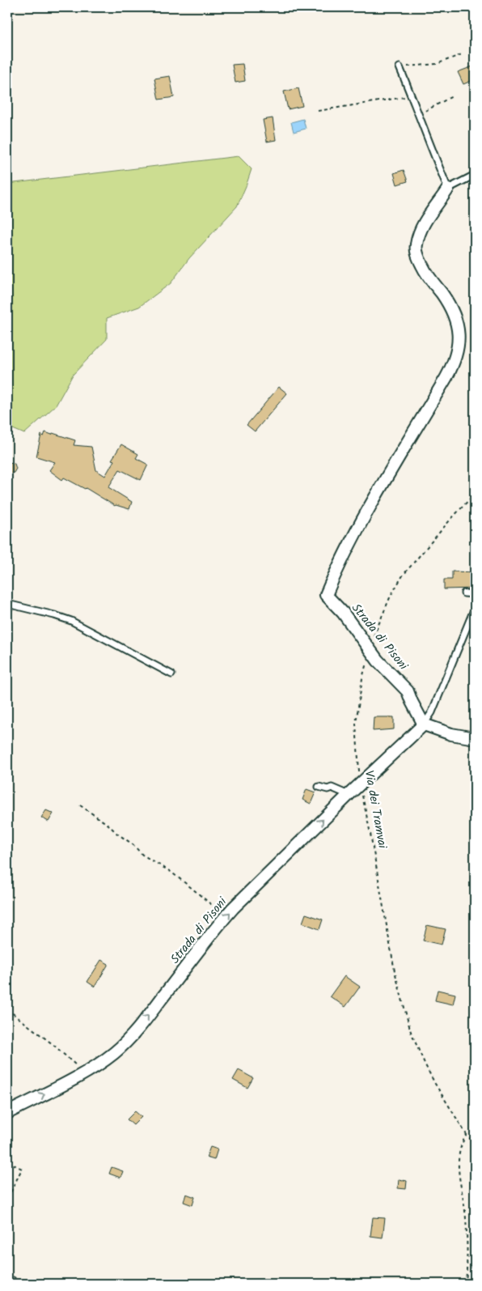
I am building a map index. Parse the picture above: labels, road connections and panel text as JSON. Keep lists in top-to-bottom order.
{
  "streets": {
    "street": ["Strada di Pisoni"],
    "path": ["Via dei Tramvai"]
  },
  "crossings": [
    ["Strada di Pisoni", "Via dei Tramvai"]
  ],
  "one_way": ["Strada di Pisoni"]
}
